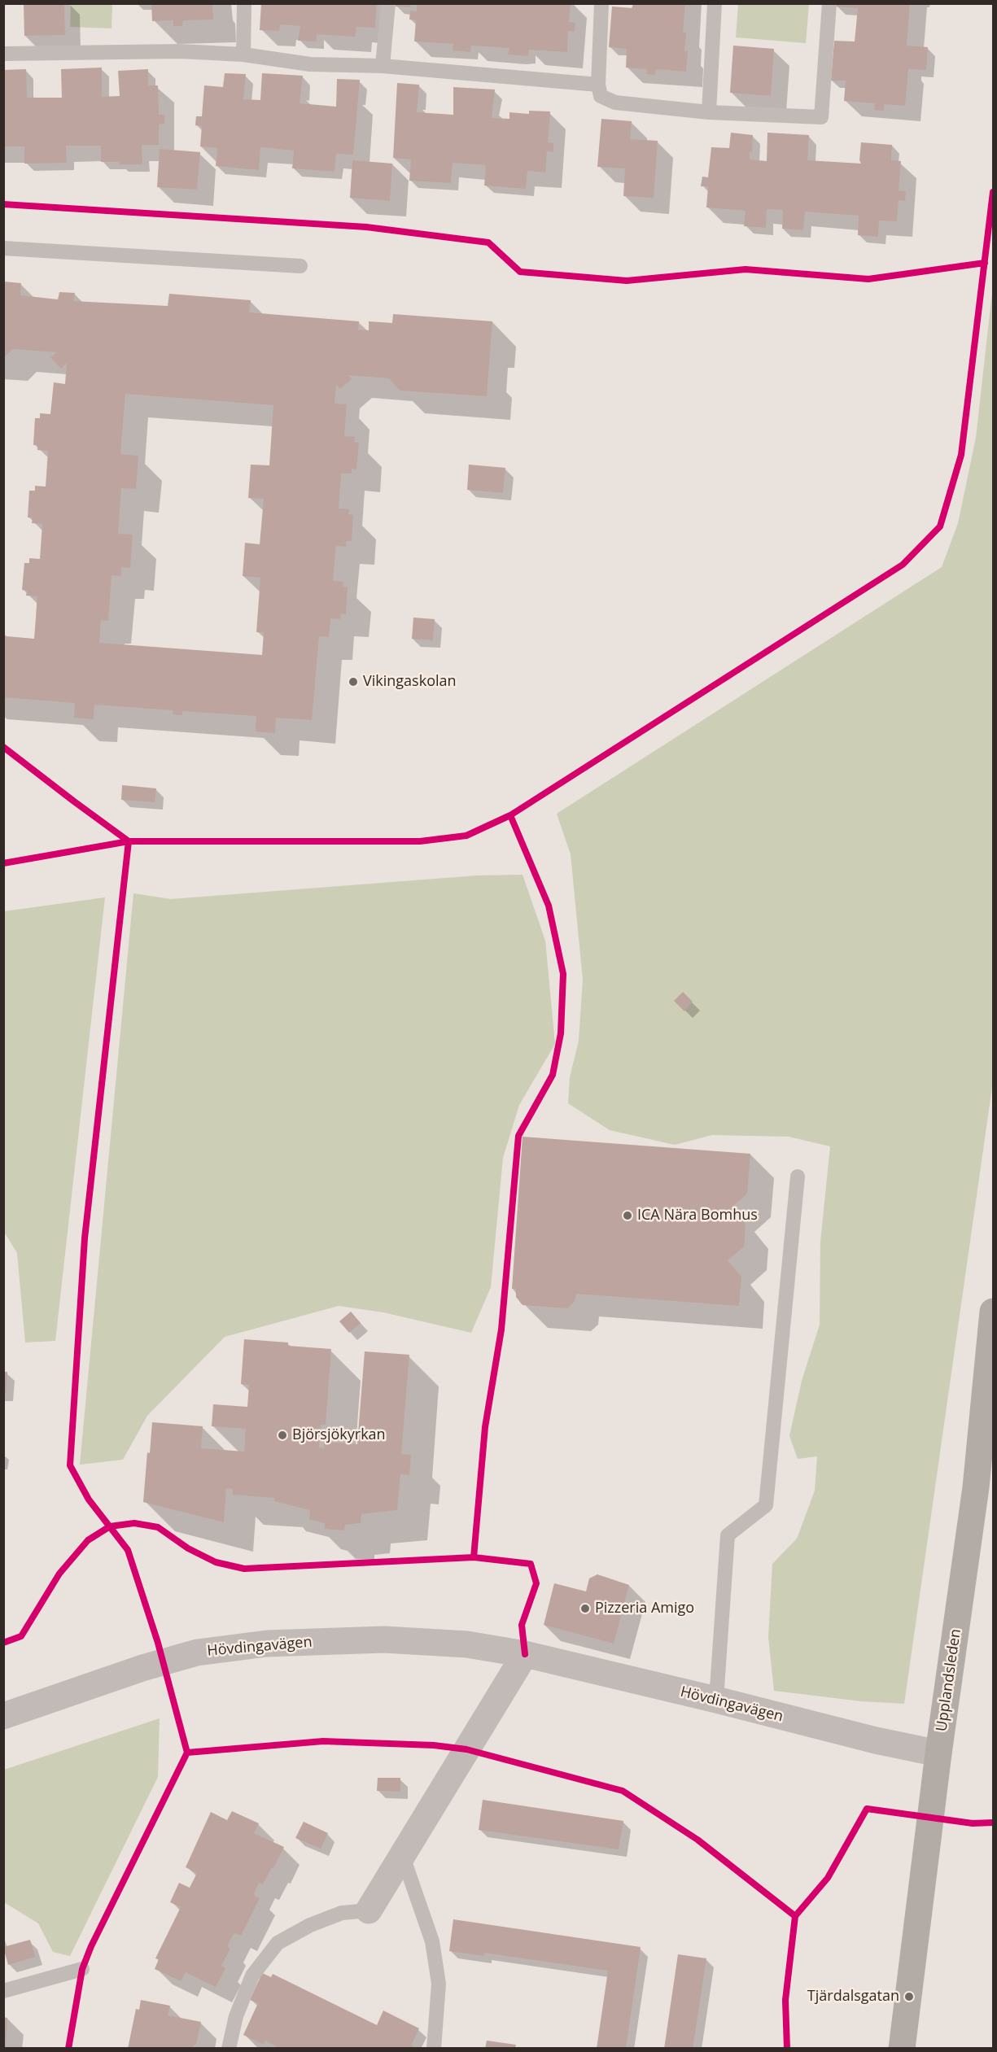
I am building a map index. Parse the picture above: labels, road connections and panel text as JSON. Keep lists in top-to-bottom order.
{
  "streets": {
    "street": ["Hövdingavägen", "Upplandsleden"]
  },
  "crossings": [
    ["Hövdingavägen", "Upplandsleden"]
  ],
  "places": [
    "Vikingaskolan",
    "ICA Nära Bomhus",
    "Björsjökyrkan",
    "Pizzeria Amigo",
    "Tjärdalsgatan"
  ]
}
